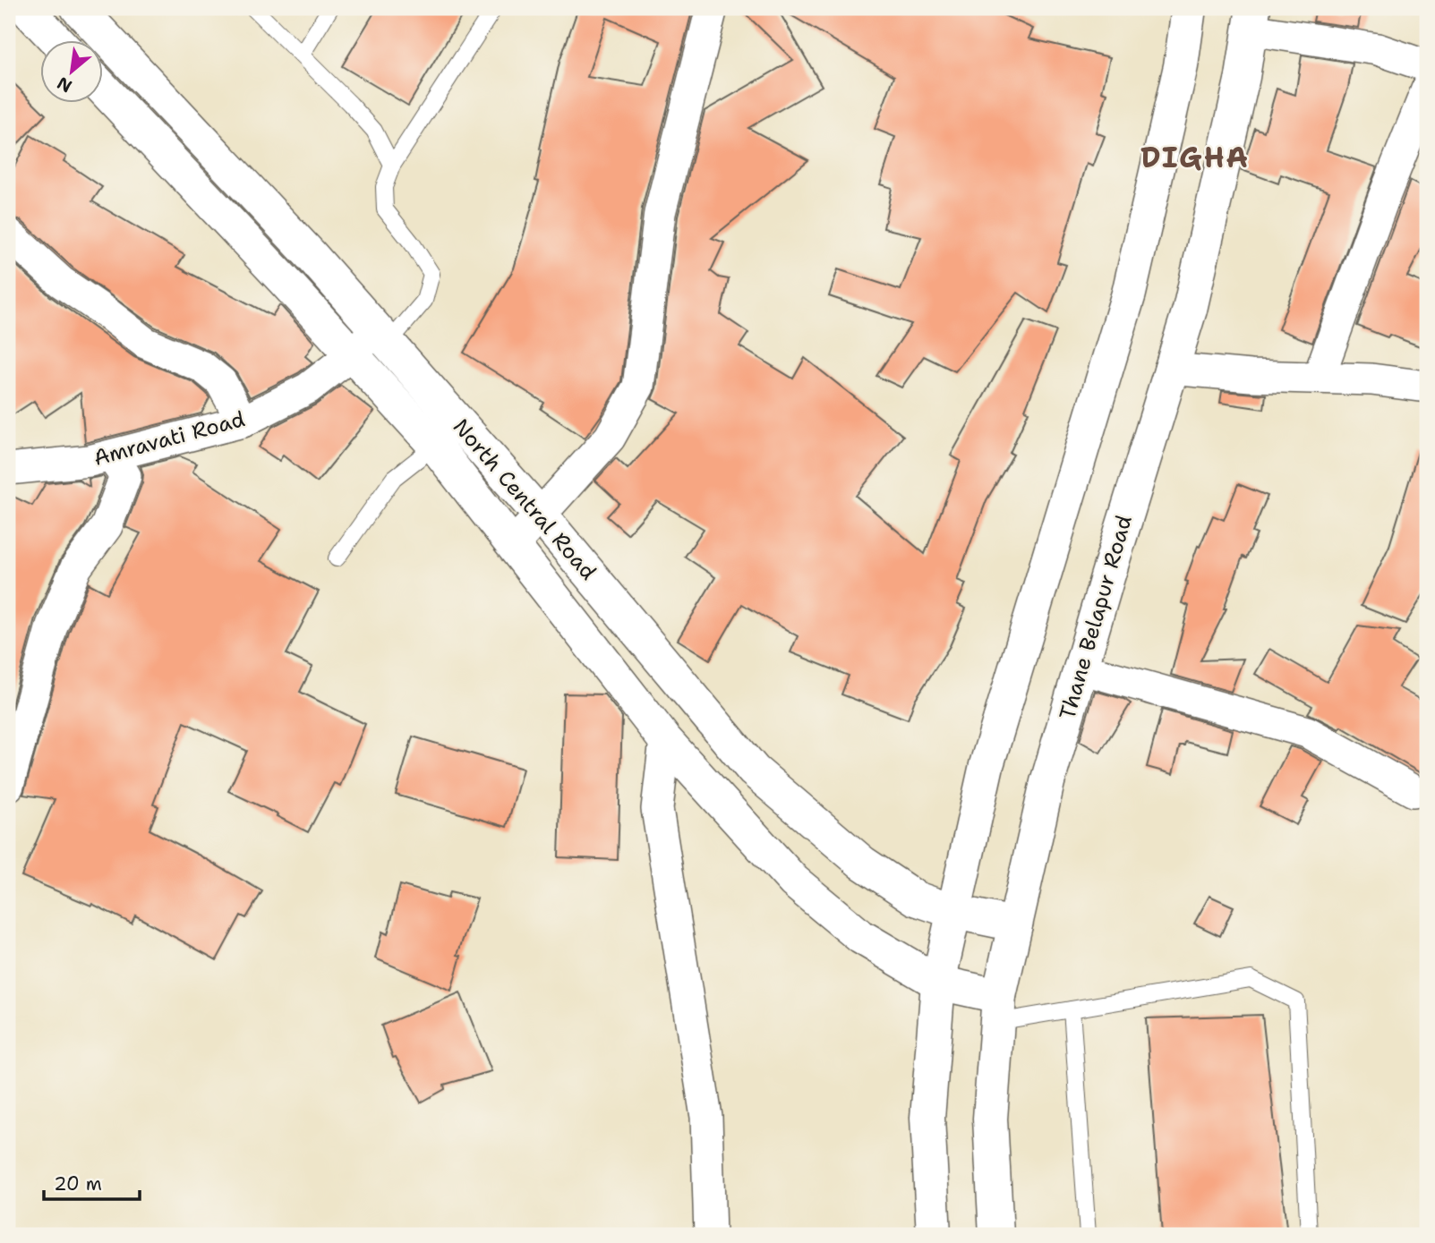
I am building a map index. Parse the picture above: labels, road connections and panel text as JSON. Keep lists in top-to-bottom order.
{
  "streets": {
    "main road": ["North Central Road", "Thane Belapur Road"],
    "street": ["Amravati Road"]
  },
  "crossings": [
    ["Amravati Road", "North Central Road"],
    ["North Central Road", "Thane Belapur Road"]
  ],
  "districts": ["DIGHA"],
  "scale_bar": "20 m",
  "north": "bottom left"
}
